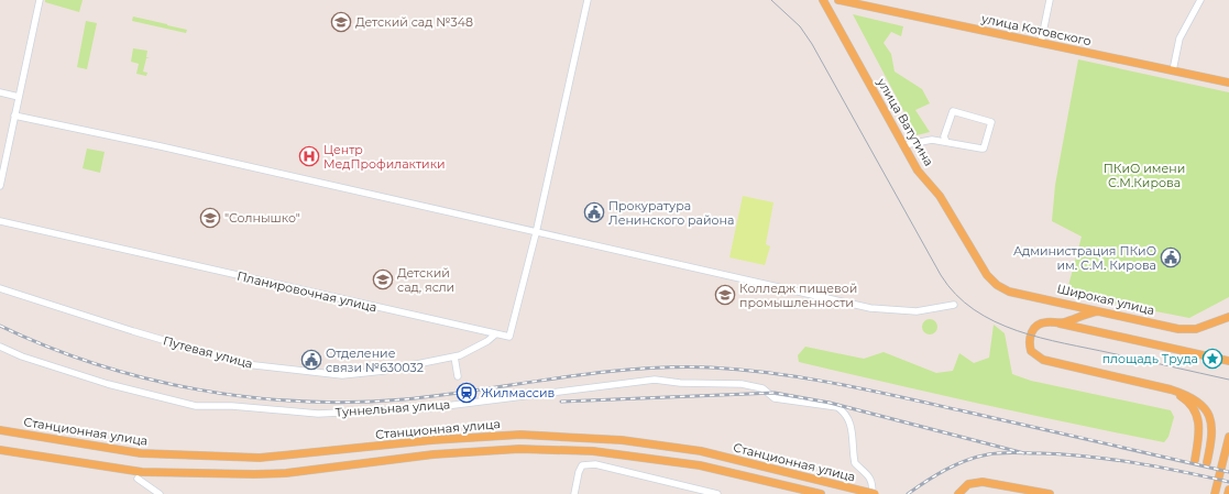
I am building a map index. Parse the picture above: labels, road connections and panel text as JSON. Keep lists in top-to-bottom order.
{
  "streets": {
    "main road": [
      "улица Котовского",
      "улица Ватутина",
      "Широкая улица",
      "Станционная улица"
    ],
    "street": ["Планировочная улица", "Путевая улица", "Туннельная улица"]
  },
  "crossings": [
    ["улица Ватутина", "Широкая улица"],
    ["Планировочная улица", "Путевая улица"],
    ["Туннельная улица", "Станционная улица"]
  ],
  "parks": ["ПКиО имени С.М.Кирова"],
  "places": {
    "school or university": [
      "Детский сад №348",
      "\"Солнышко\"",
      "Детский сад, ясли",
      "Колледж пищевой промышленности"
    ],
    "hospital": ["Центр МедПрофилактики"],
    "public building": ["Прокуратура Ленинского района", "Администрация ПКиО им. С.М. Кирова", "Отделение связи №630032"],
    "place": ["площадь Труда"],
    "station": ["Жилмассив"]
  }
}
